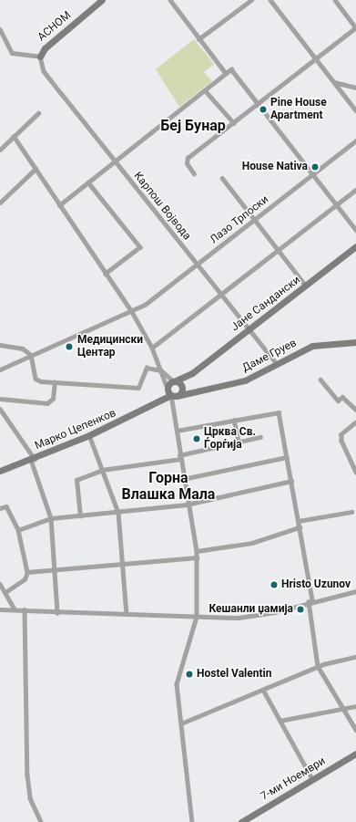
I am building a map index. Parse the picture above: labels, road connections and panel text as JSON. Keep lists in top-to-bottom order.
{
  "streets": {
    "street": [
      "АСНОМ",
      "Карпош Војвода",
      "Лазо Трпоски",
      "Јане Сандански",
      "Даме Груев",
      "Марко Цепенков",
      "7-ми Ноември"
    ]
  },
  "crossings": [
    ["АСНОМ", "Карпош Војвода"],
    ["Карпош Војвода", "Лазо Трпоски"],
    ["Карпош Војвода", "Јане Сандански"],
    ["Карпош Војвода", "Даме Груев"],
    ["Јане Сандански", "Даме Груев"],
    ["Јане Сандански", "Марко Цепенков"],
    ["Даме Груев", "Марко Цепенков"]
  ],
  "districts": ["Беј Бунар", "Горна Влашка Мала"],
  "places": [
    "Pine House Apartment",
    "House Nativa",
    "Медицински Центар",
    "Црква Св. Ѓoрѓијa",
    "Hristo Uzunov",
    "Кешанли џамија",
    "Hostel Valentin"
  ]
}
